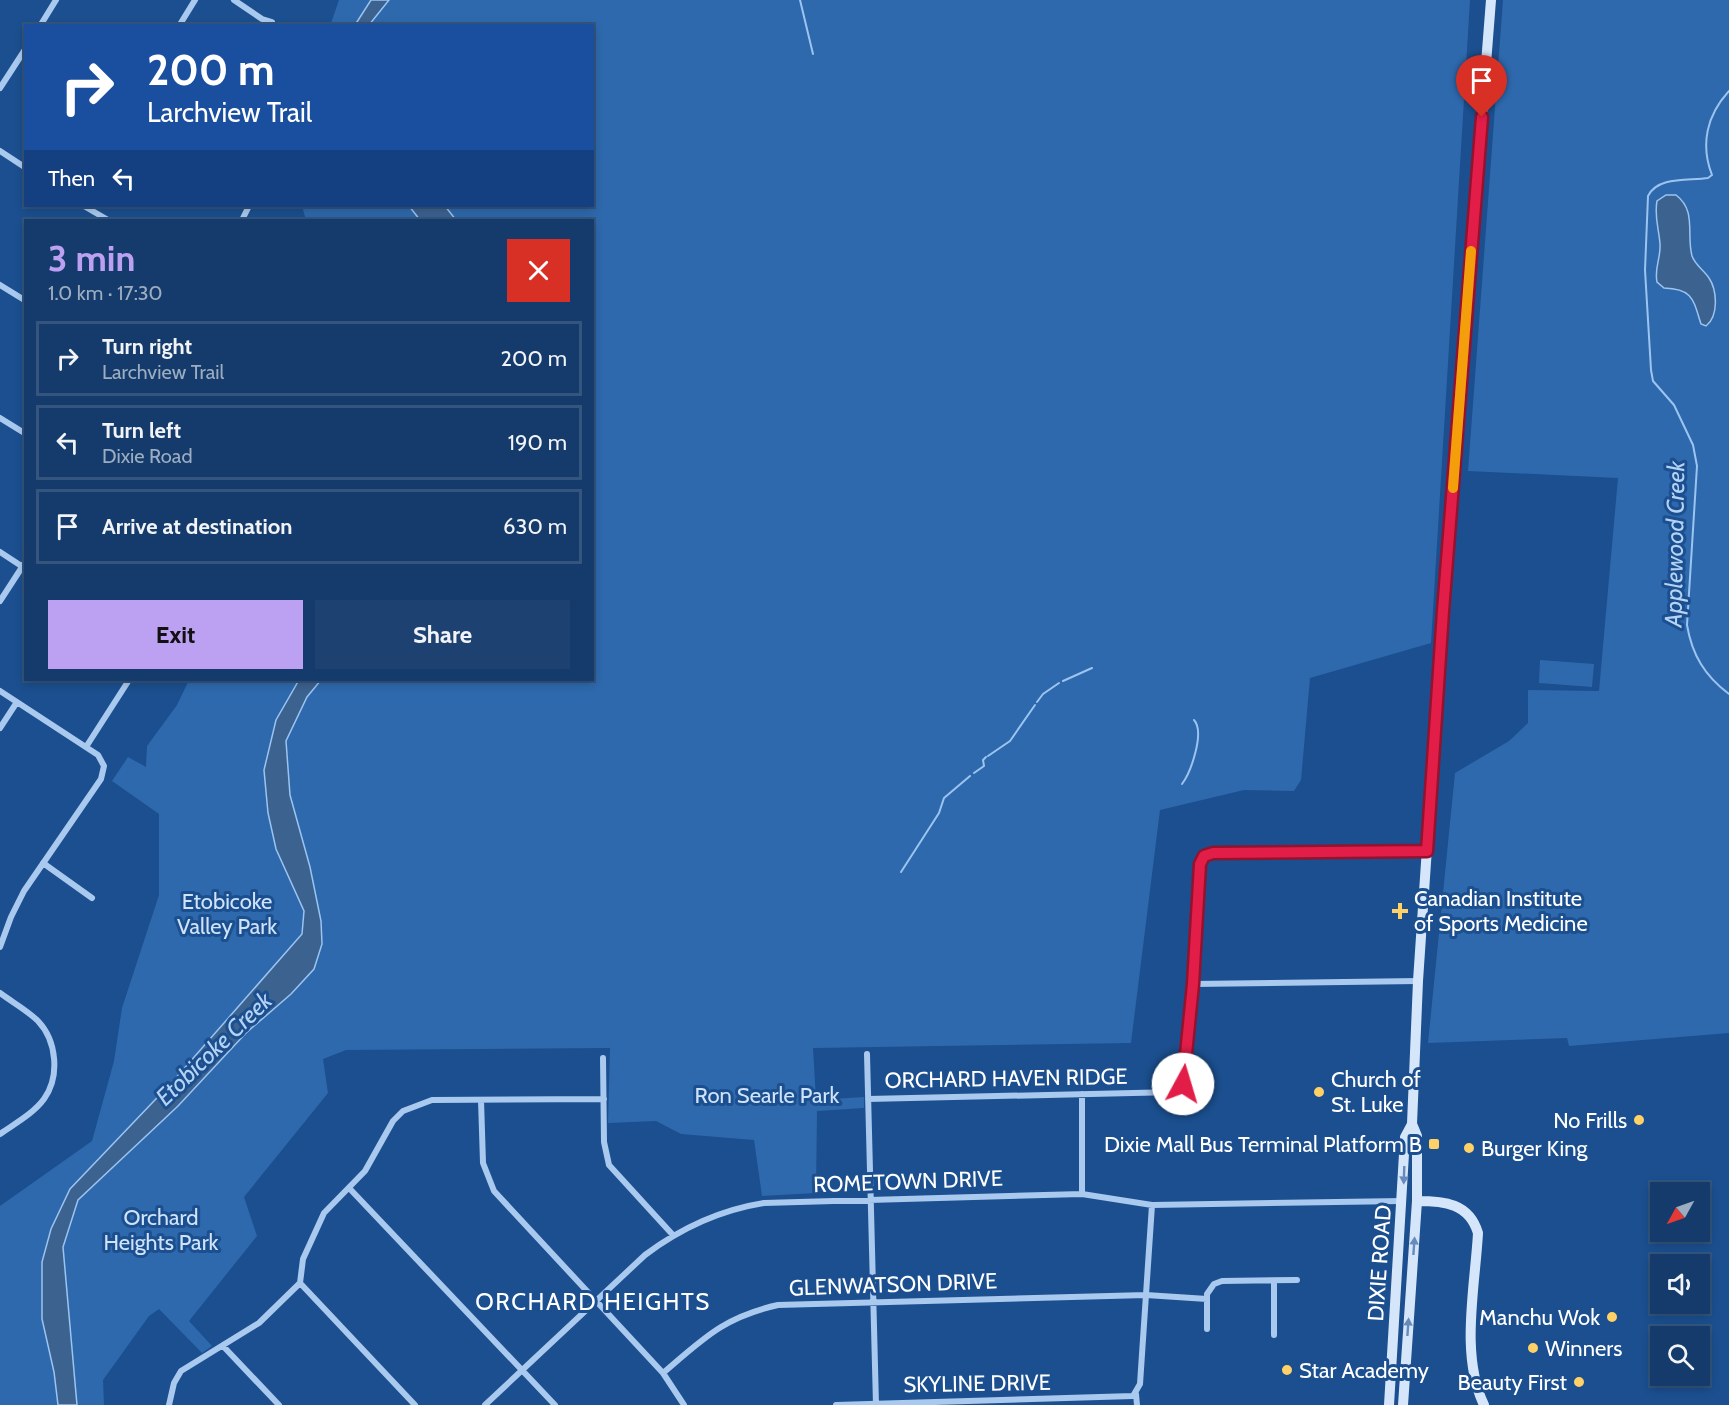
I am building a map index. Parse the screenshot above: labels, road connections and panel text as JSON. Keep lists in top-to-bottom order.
{
  "streets": {
    "main road": ["DIXIE ROAD"],
    "street": [
      "ORCHARD HAVEN RIDGE",
      "ROMETOWN DRIVE",
      "GLENWATSON DRIVE",
      "SKYLINE DRIVE"
    ]
  },
  "crossings": [
    ["ROMETOWN DRIVE", "DIXIE ROAD"]
  ],
  "districts": ["ORCHARD HEIGHTS"],
  "water": ["Applewood Creek", "Etobicoke Creek"],
  "parks": ["Etobicoke Valley Park", "Ron Searle Park", "Orchard Heights Park"],
  "places": {
    "health": ["Canadian Institute of Sports Medicine"],
    "other": [
      "Church of St. Luke",
      "No Frills",
      "Burger King",
      "Manchu Wok",
      "Winners",
      "Star Academy",
      "Beauty First"
    ],
    "transit": ["Dixie Mall Bus Terminal Platform B"]
  },
  "north": "bottom left",
  "page": {
    "turn": ["200 m", "Larchview Trail"],
    "then": "Then",
    "heading": ["3 min", "1.0 km · 17:30"],
    "list": [
      {
        "name": "Turn right",
        "note": "Larchview Trail",
        "value": "200 m"
      },
      {
        "name": "Turn left",
        "note": "Dixie Road",
        "value": "190 m"
      },
      {
        "name": "Arrive at destination",
        "value": "630 m"
      }
    ],
    "buttons": ["Exit", "Share"]
  }
}
